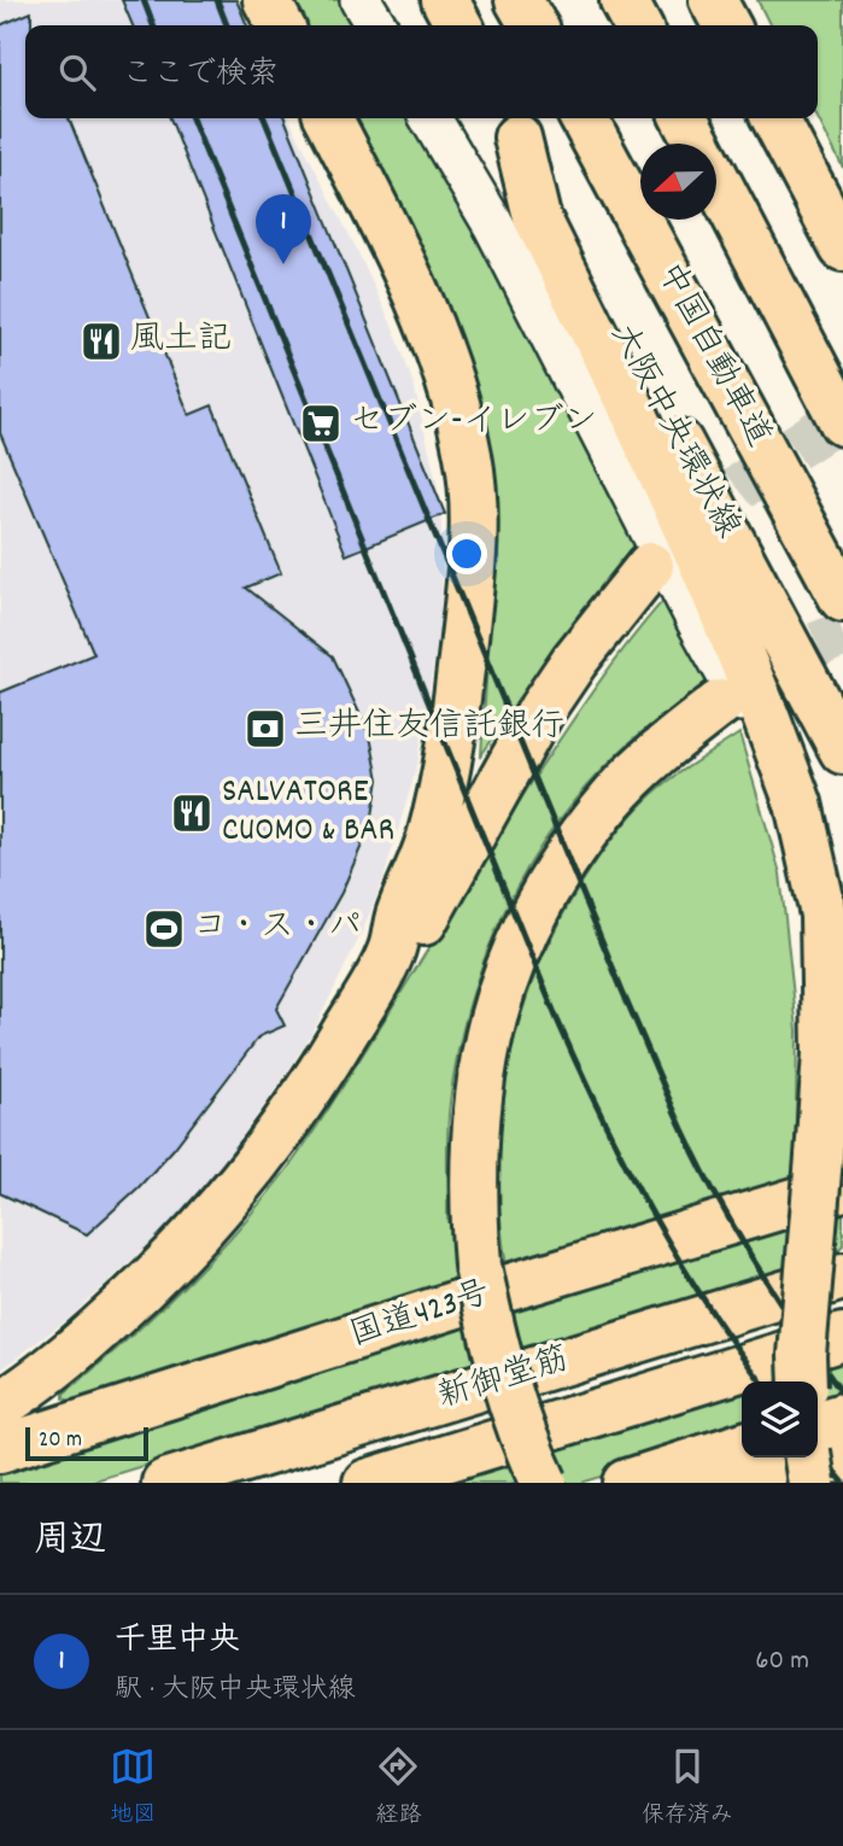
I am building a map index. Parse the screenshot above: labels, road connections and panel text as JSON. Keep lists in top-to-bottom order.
{
  "streets": {
    "main road": [
      "中国自動車道",
      "大阪中央環状線",
      "国道423号",
      "新御堂筋"
    ]
  },
  "places": {
    "restaurant": ["風土記", "SALVATORE CUOMO & BAR"],
    "supermarket": ["セブン-イレブン"],
    "bank": ["三井住友信託銀行"],
    "sports": ["コ・ス・パ"]
  },
  "scale_bar": "20 m",
  "north": "left",
  "page": {
    "search": "ここで検索",
    "pins": "1",
    "scale": "20 m",
    "heading": "周辺",
    "list": [
      {
        "mark": "1",
        "name": "千里中央",
        "note": "駅 · 大阪中央環状線",
        "value": "60 m"
      }
    ],
    "nav": ["地図", "経路", "保存済み"]
  }
}
